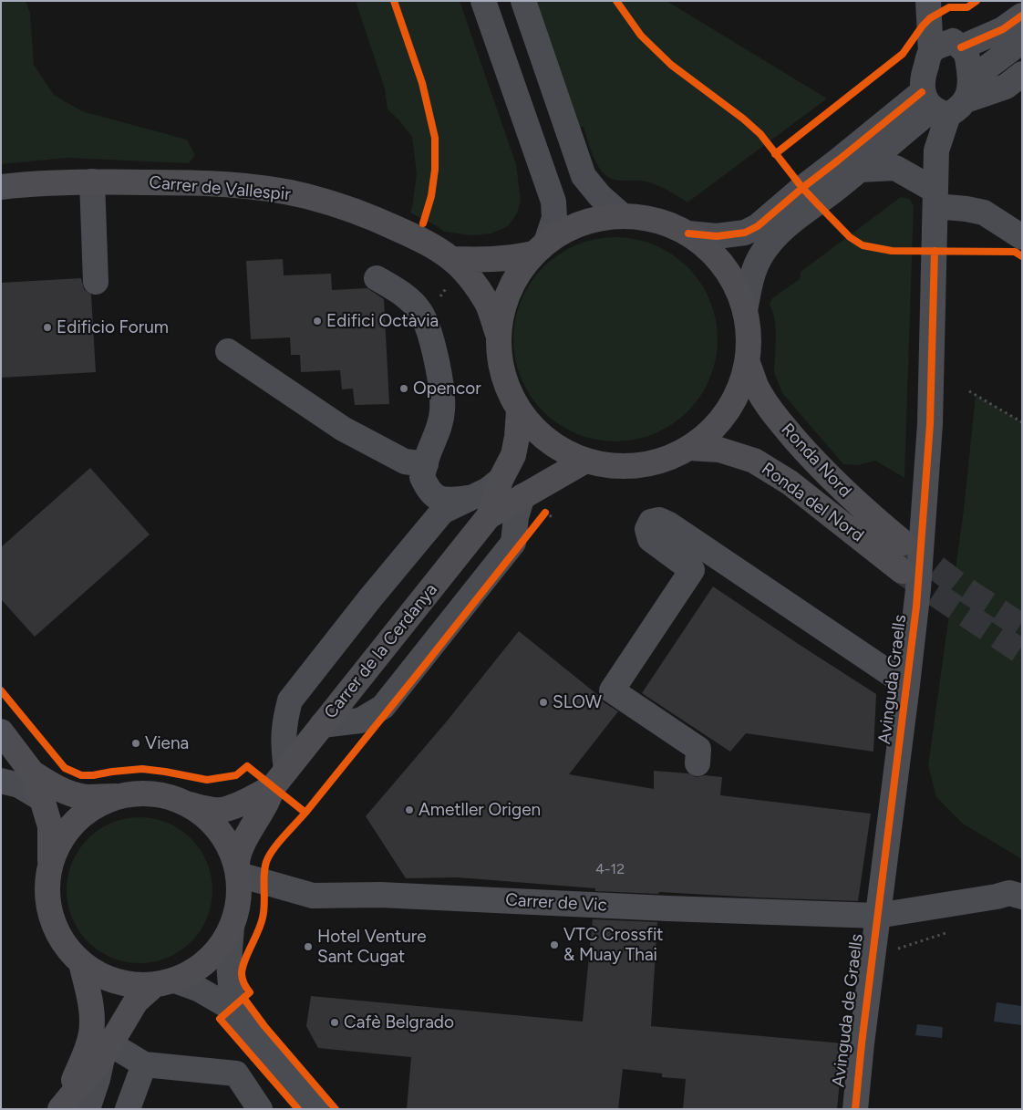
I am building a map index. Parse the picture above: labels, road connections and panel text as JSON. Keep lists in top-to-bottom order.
{
  "streets": {
    "main road": [
      "Carrer de Vallespir",
      "Ronda Nord",
      "Ronda del Nord",
      "Carrer de la Cerdanya"
    ],
    "street": ["Avinguda Graells", "Carrer de Vic"],
    "cycle path": ["Avinguda de Graells"]
  },
  "crossings": [
    ["Carrer de la Cerdanya", "Carrer de Vic"],
    ["Avinguda Graells", "Carrer de Vic"]
  ],
  "places": [
    "Edifici Octàvia",
    "Edificio Forum",
    "Opencor",
    "SLOW",
    "Viena",
    "Ametller Origen",
    "VTC Crossfit & Muay Thai",
    "Hotel Venture Sant Cugat",
    "Cafè Belgrado"
  ],
  "house_numbers": ["4-12"]
}
